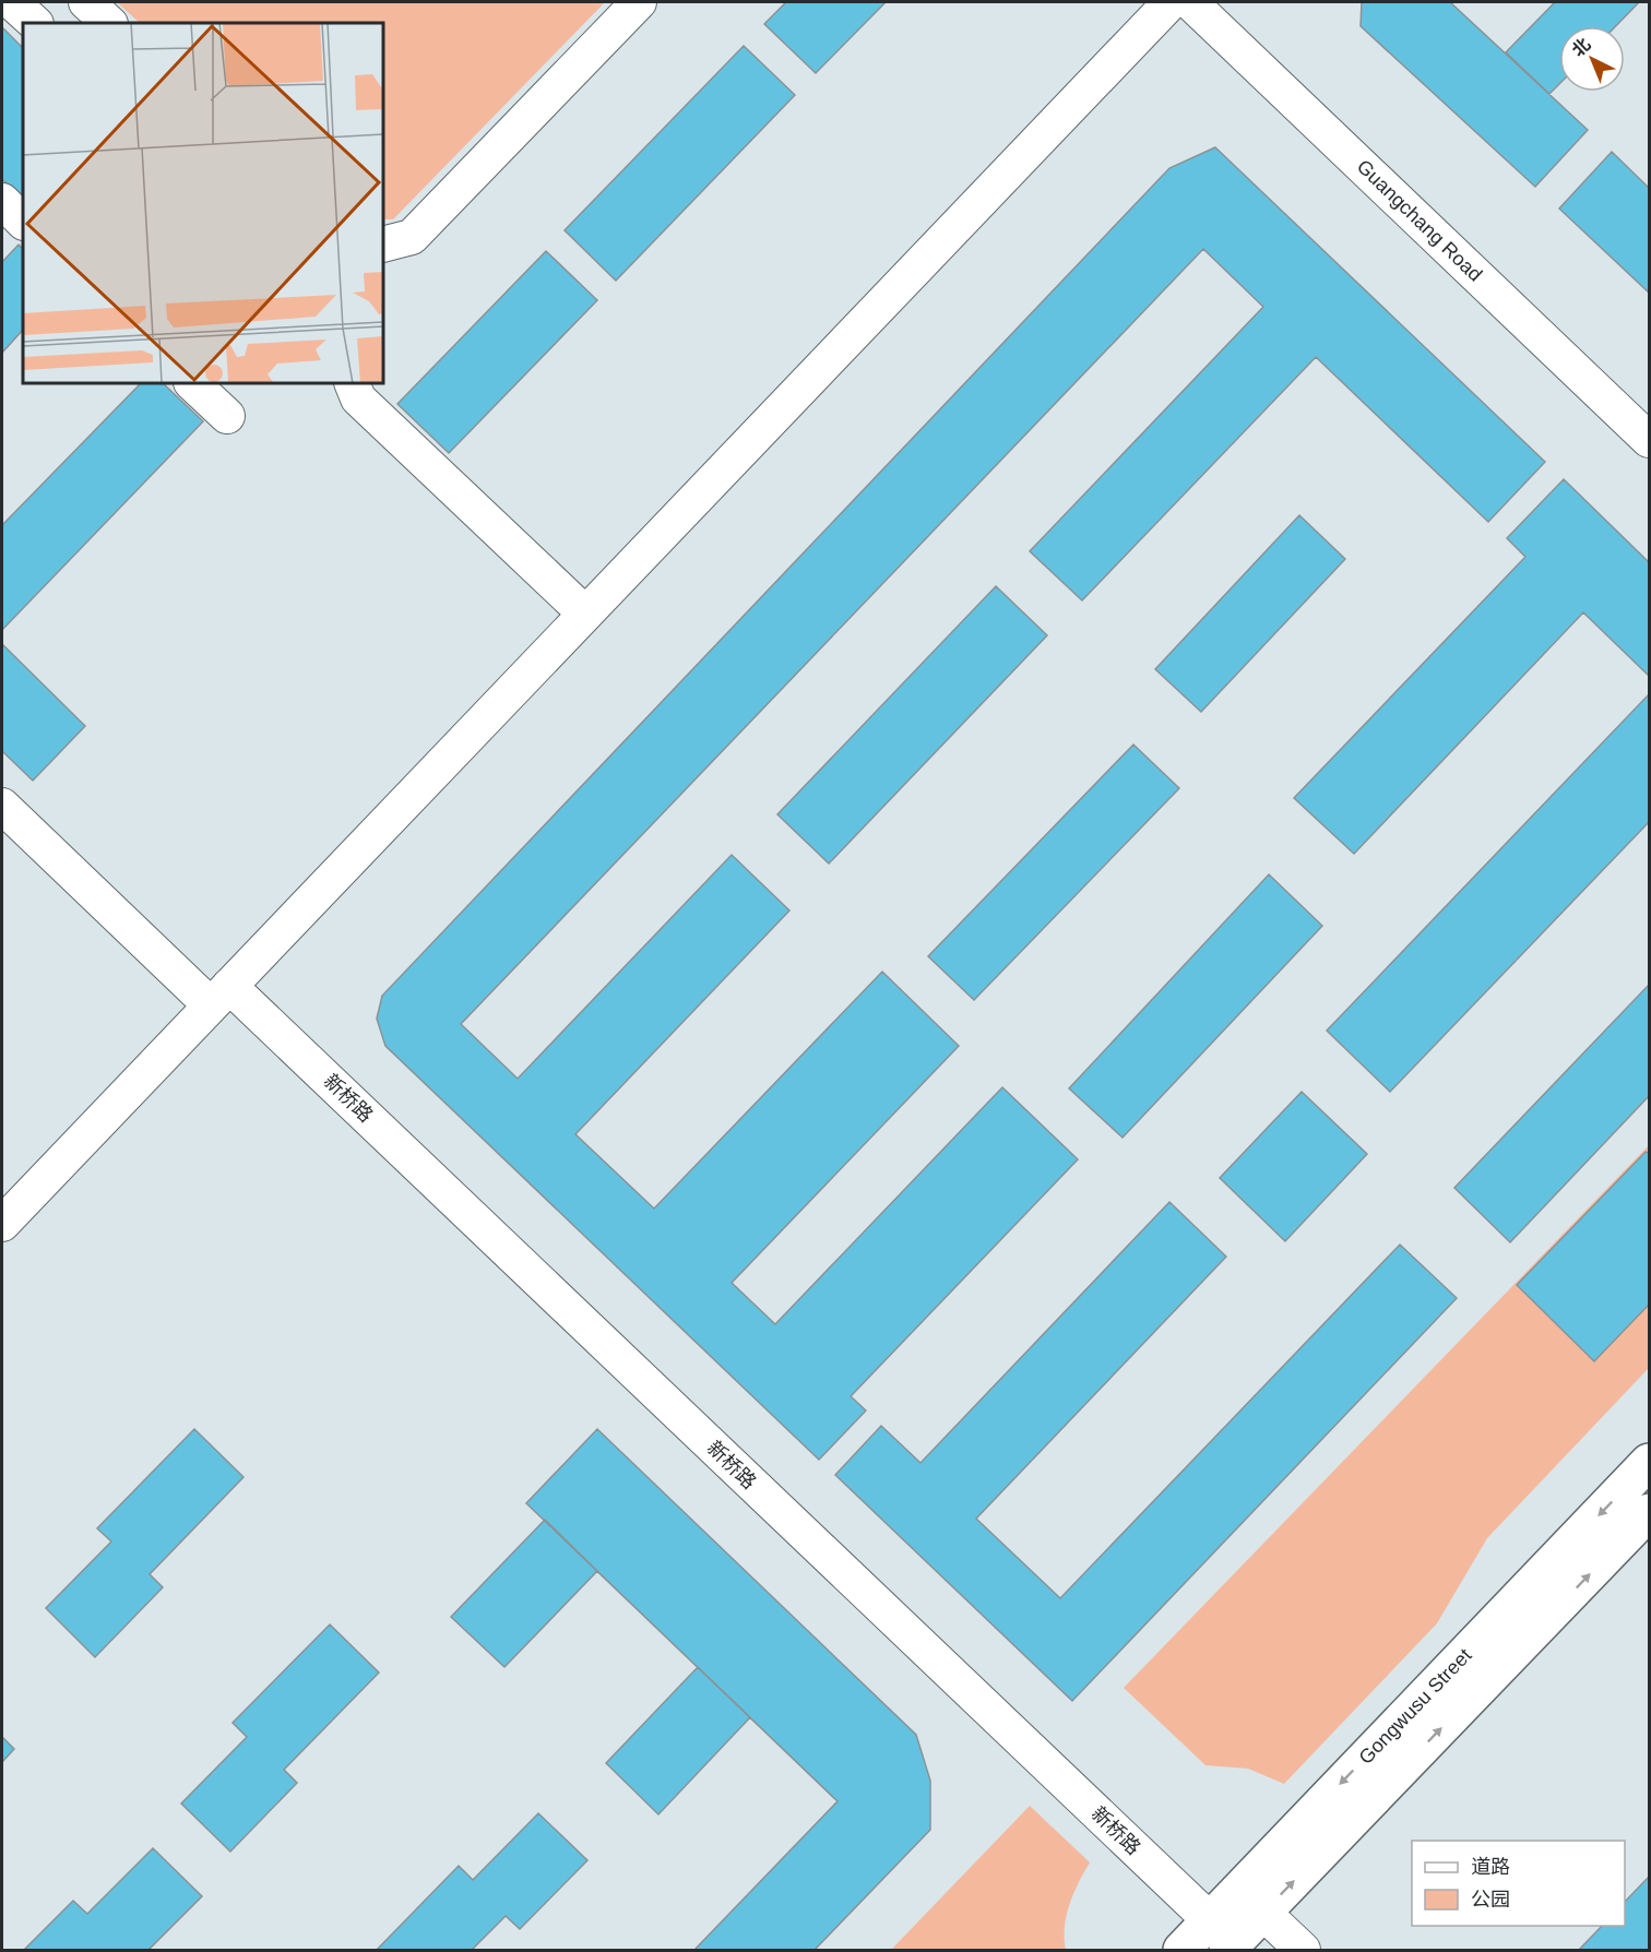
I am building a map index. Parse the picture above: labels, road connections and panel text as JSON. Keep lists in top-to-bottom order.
{
  "streets": {
    "main road": ["Gongwusu Street"],
    "street": ["Guangchang Road", "新桥路"]
  },
  "crossings": [
    ["新桥路", "Gongwusu Street"]
  ],
  "legend": ["道路", "公园"],
  "north": "top left"
}
